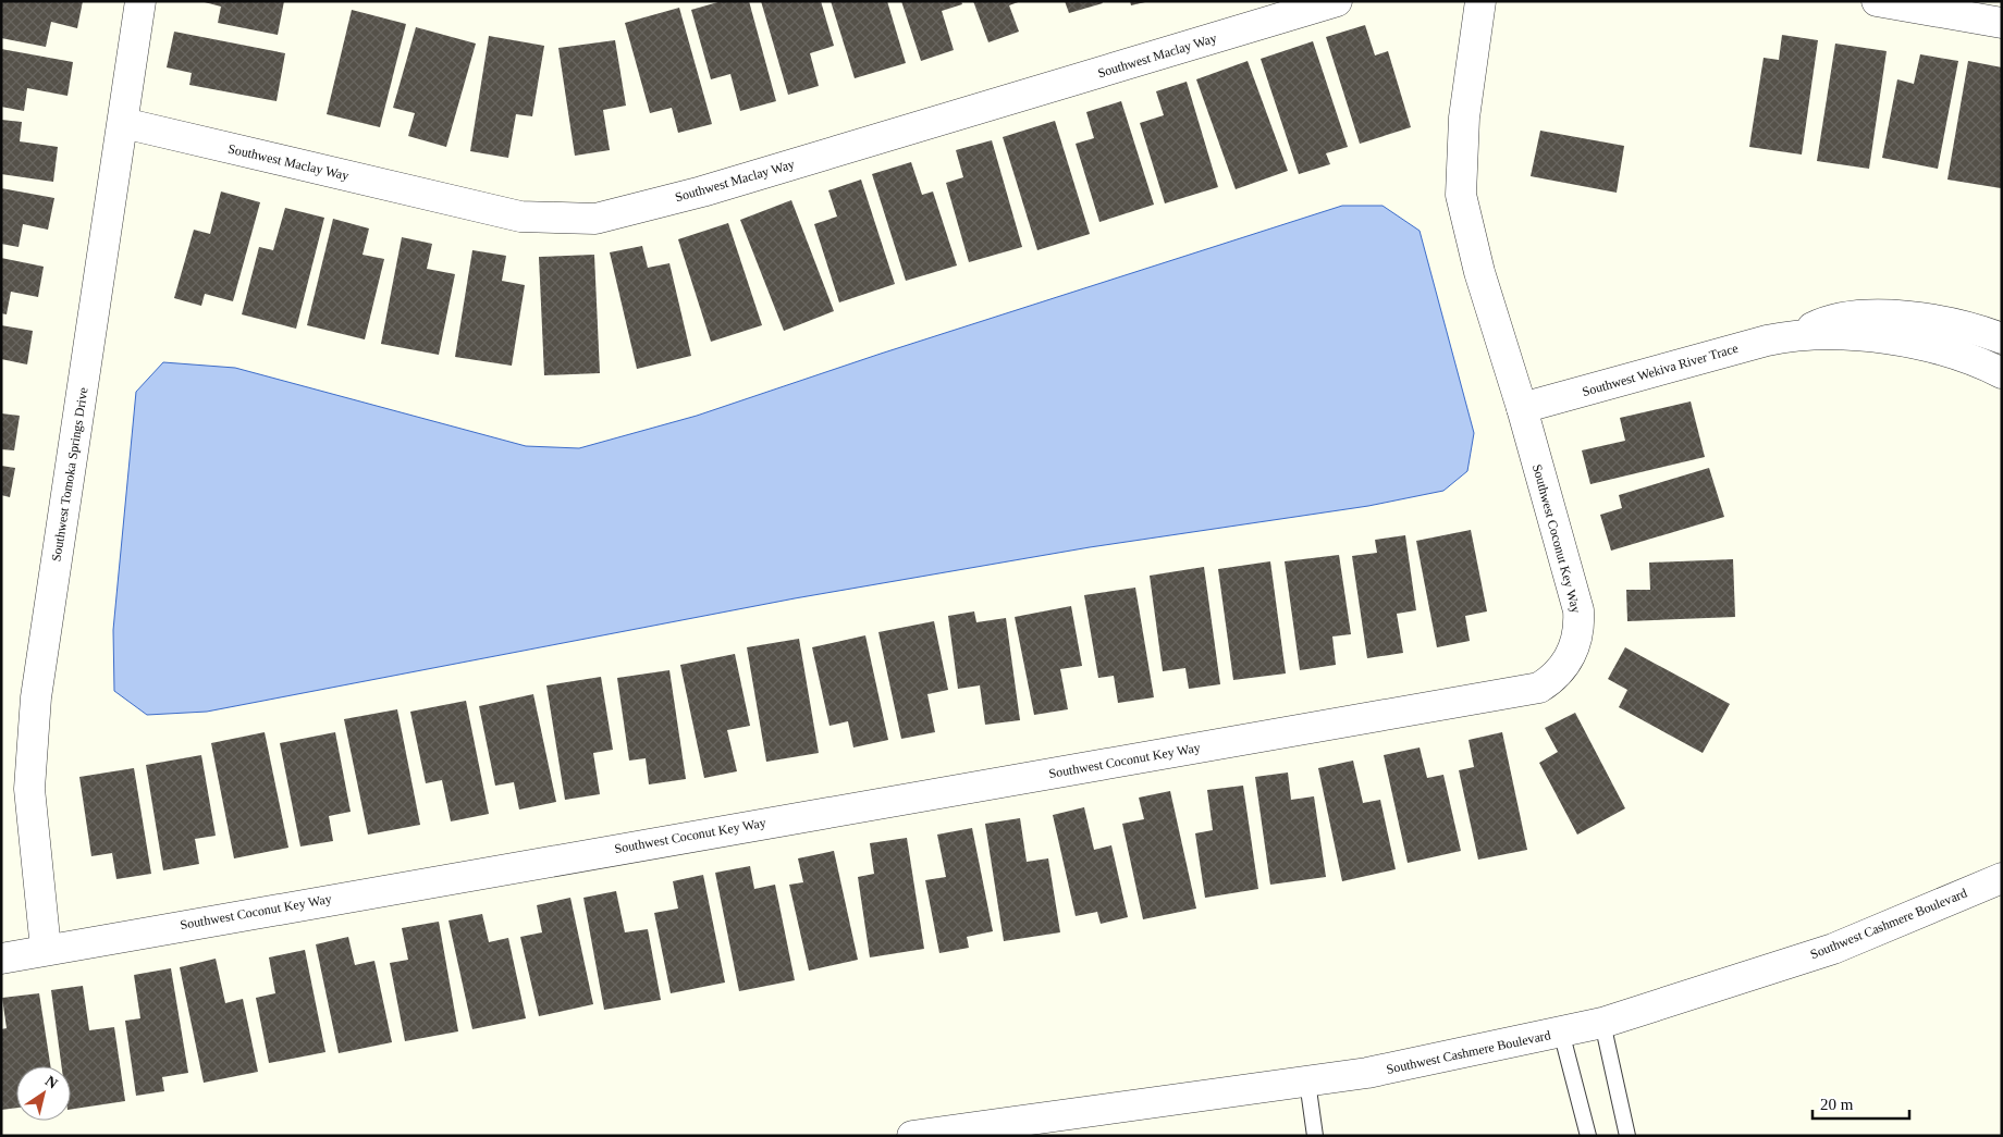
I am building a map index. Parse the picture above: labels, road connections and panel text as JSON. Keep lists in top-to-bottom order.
{
  "streets": {
    "street": [
      "Southwest Maclay Way",
      "Southwest Wekiva River Trace",
      "Southwest Tomoka Springs Drive",
      "Southwest Coconut Key Way",
      "Southwest Cashmere Boulevard"
    ]
  },
  "crossings": [
    ["Southwest Maclay Way", "Southwest Tomoka Springs Drive"],
    ["Southwest Wekiva River Trace", "Southwest Coconut Key Way"],
    ["Southwest Tomoka Springs Drive", "Southwest Coconut Key Way"]
  ],
  "scale_bar": "20 m",
  "north": "top right"
}
